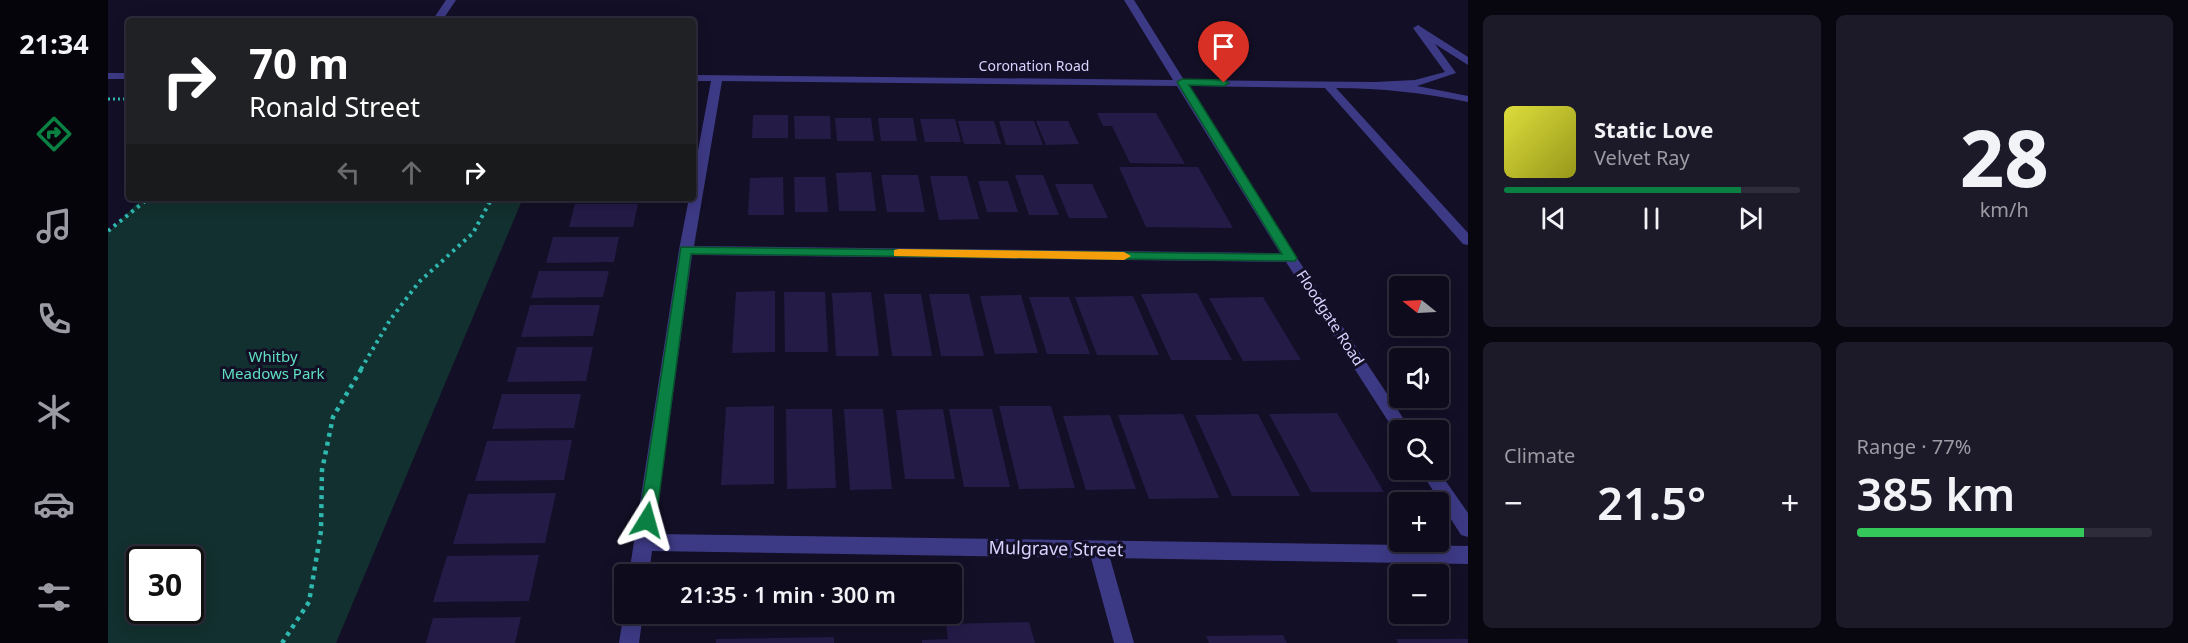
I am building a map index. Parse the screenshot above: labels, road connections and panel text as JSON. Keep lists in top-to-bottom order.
{
  "streets": {
    "street": ["Coronation Road", "Floodgate Road", "Mulgrave Street"]
  },
  "crossings": [
    ["Coronation Road", "Floodgate Road"]
  ],
  "parks": ["Whitby Meadows Park"],
  "north": "left",
  "page": {
    "tabs": "21:34",
    "tile": [
      ["28", "km/h"],
      "Climate",
      ["Range · 77%", "385 km"]
    ],
    "turn": ["70 m", "Ronald Street"],
    "song": ["Static Love", "Velvet Ray"],
    "map_buttons": ["+", "−"],
    "heat": ["−", "21.5°", "+"],
    "limit": "30",
    "trip": "21:35 · 1 min · 300 m"
  }
}
